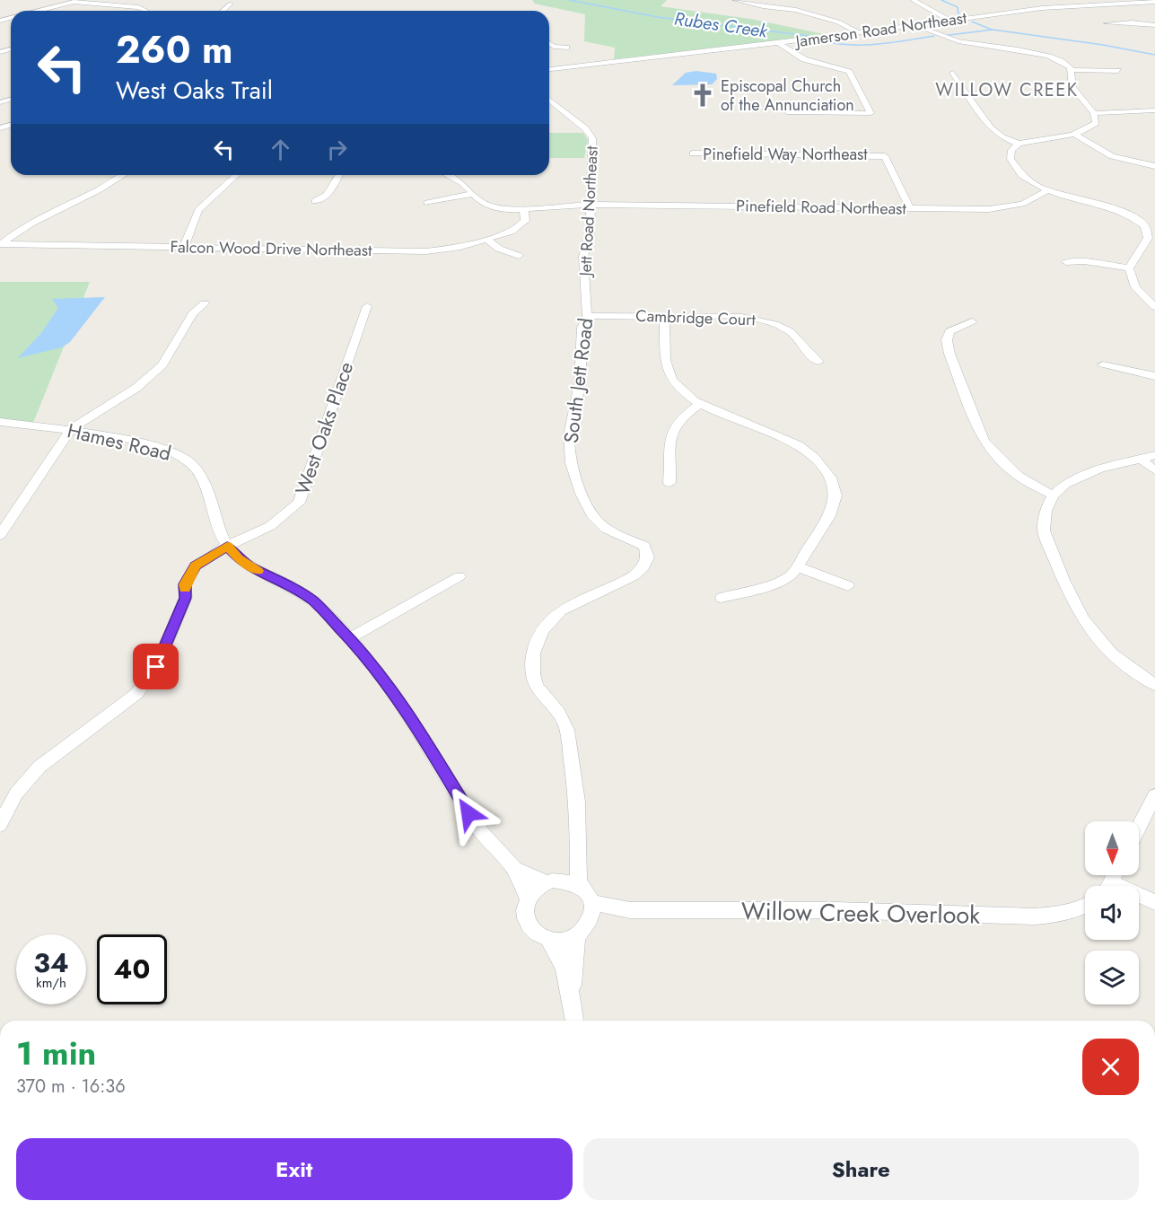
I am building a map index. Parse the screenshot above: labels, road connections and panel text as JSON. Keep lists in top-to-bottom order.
{
  "streets": {
    "street": [
      "Jamerson Road Northeast",
      "Pinefield Way Northeast",
      "Pinefield Road Northeast",
      "Jett Road Northeast",
      "Falcon Wood Drive Northeast",
      "Cambridge Court",
      "South Jett Road",
      "West Oaks Place",
      "Hames Road",
      "Willow Creek Overlook"
    ]
  },
  "crossings": [
    ["Pinefield Way Northeast", "Pinefield Road Northeast"],
    ["Pinefield Road Northeast", "Jett Road Northeast"],
    ["Pinefield Road Northeast", "Falcon Wood Drive Northeast"],
    ["Jett Road Northeast", "South Jett Road"],
    ["Cambridge Court", "South Jett Road"],
    ["South Jett Road", "Hames Road"],
    ["South Jett Road", "Willow Creek Overlook"],
    ["West Oaks Place", "Hames Road"],
    ["Hames Road", "Willow Creek Overlook"]
  ],
  "districts": ["WILLOW CREEK"],
  "water": ["Rubes Creek"],
  "places": {
    "church": ["Episcopal Church of the Annunciation"]
  },
  "north": "bottom",
  "page": {
    "turn": ["260 m", "West Oaks Trail"],
    "speed": "34 km/h",
    "limit": "40",
    "heading": ["1 min", "370 m · 16:36"],
    "buttons": ["Exit", "Share"]
  }
}
